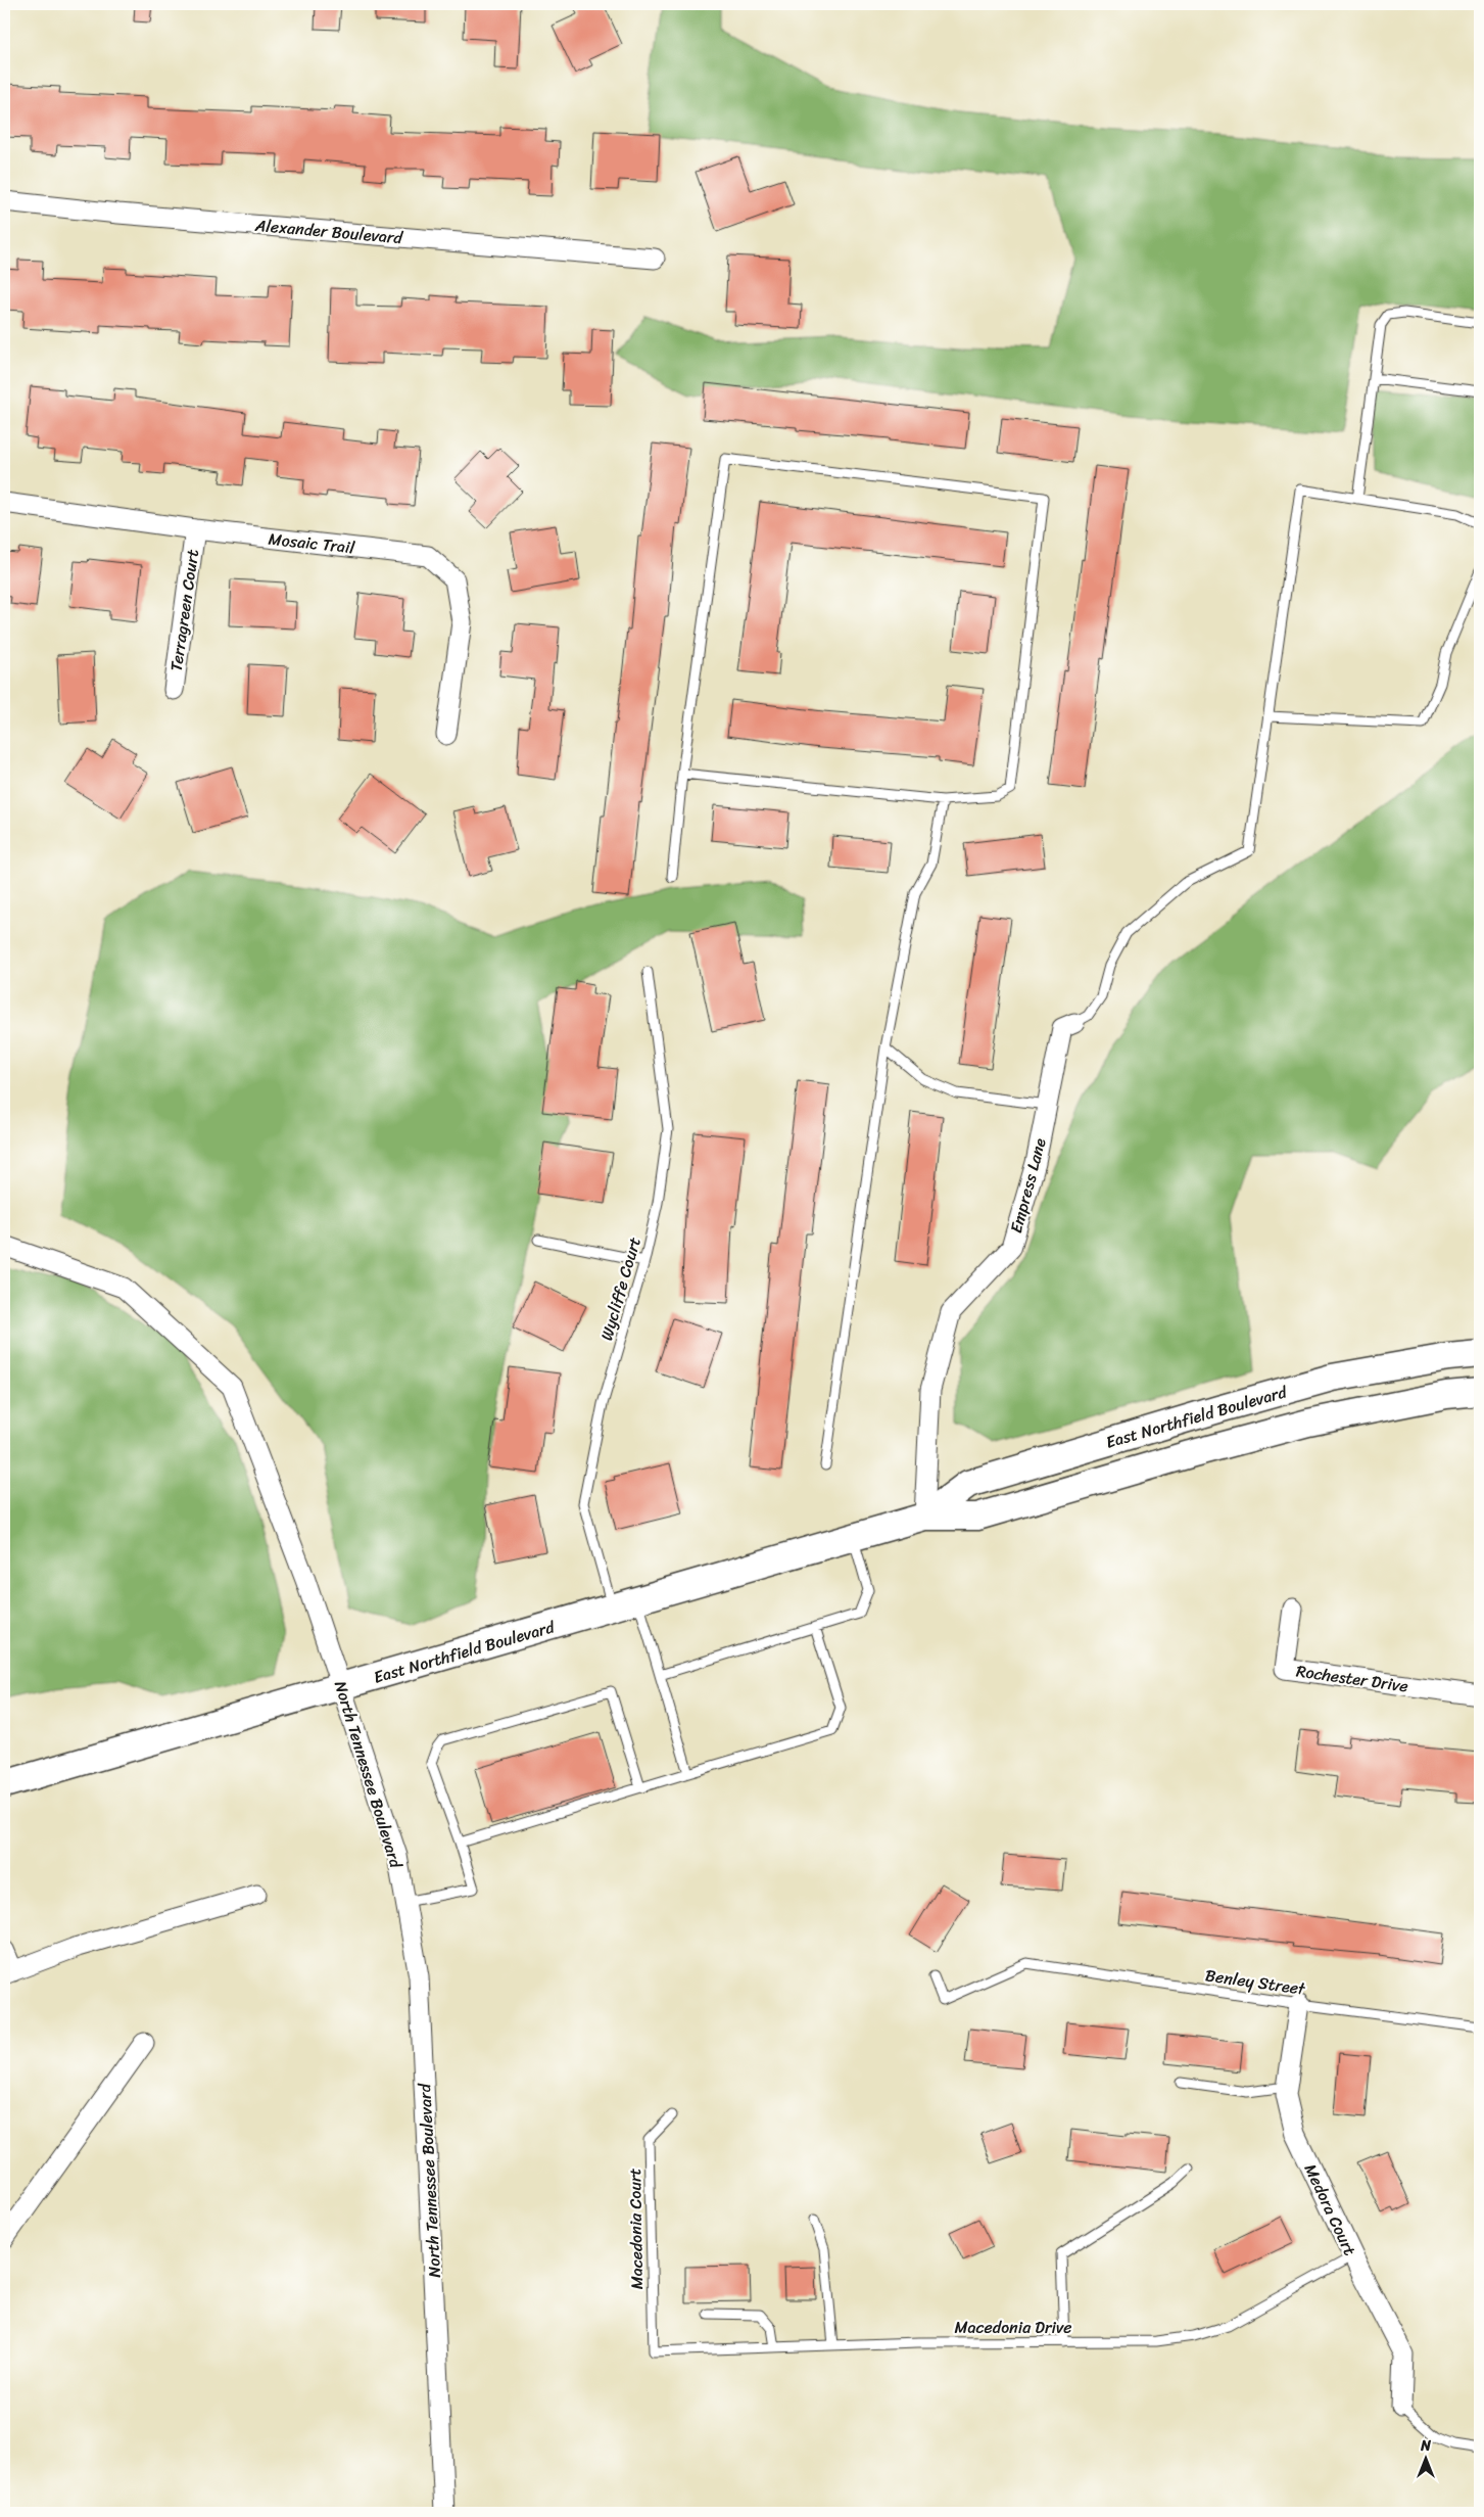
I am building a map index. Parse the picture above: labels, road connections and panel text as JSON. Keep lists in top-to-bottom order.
{
  "streets": {
    "main road": ["East Northfield Boulevard"],
    "street": [
      "Alexander Boulevard",
      "Mosaic Trail",
      "Terragreen Court",
      "Empress Lane",
      "Rochester Drive",
      "North Tennessee Boulevard",
      "Medora Court"
    ],
    "lane": [
      "Wycliffe Court",
      "Benley Street",
      "Macedonia Court",
      "Macedonia Drive"
    ]
  },
  "crossings": [
    ["Mosaic Trail", "Terragreen Court"],
    ["Empress Lane", "East Northfield Boulevard"],
    ["Wycliffe Court", "East Northfield Boulevard"],
    ["East Northfield Boulevard", "North Tennessee Boulevard"],
    ["Benley Street", "Medora Court"],
    ["Medora Court", "Macedonia Drive"],
    ["Macedonia Court", "Macedonia Drive"]
  ],
  "north": "top"
}
